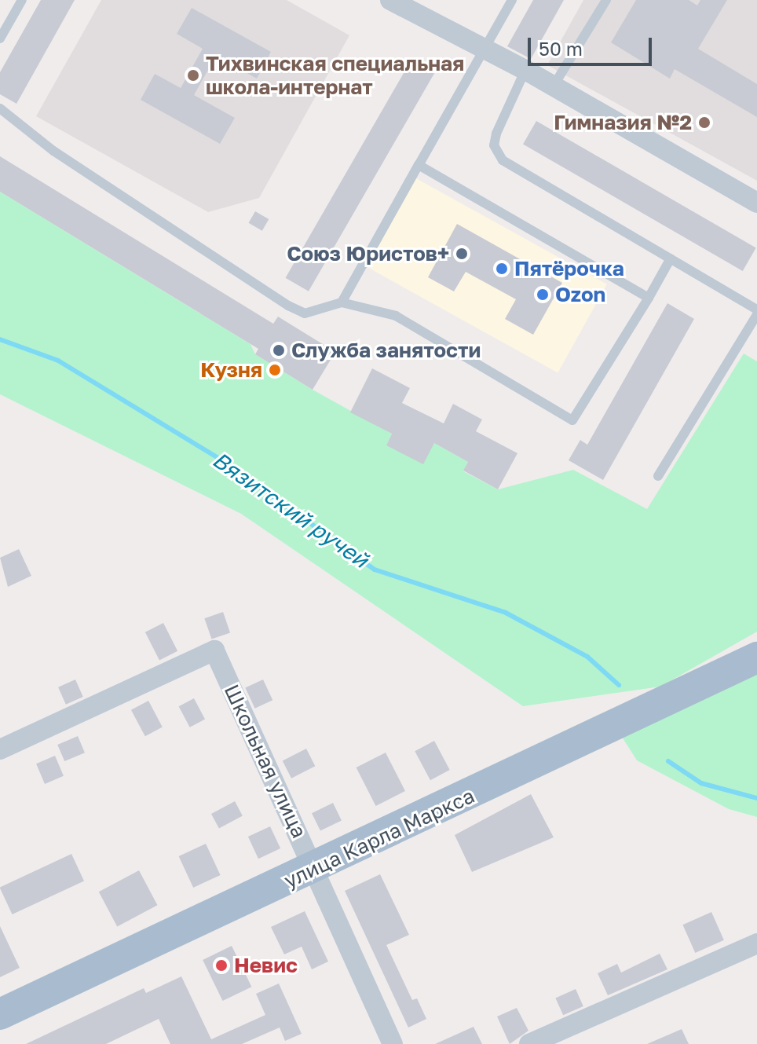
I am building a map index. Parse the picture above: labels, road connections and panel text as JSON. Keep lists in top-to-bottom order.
{
  "streets": {
    "main road": ["улица Карла Маркса"],
    "street": ["Школьная улица"]
  },
  "crossings": [
    ["Школьная улица", "улица Карла Маркса"]
  ],
  "water": ["Вязитский ручей"],
  "places": [
    "Тихвинская специальная школа-интернат",
    "Гимназия №2",
    "Союз Юристов+",
    "Пятёрочка",
    "Ozon",
    "Служба занятости",
    "Кузня",
    "Невис"
  ],
  "scale_bar": "50 m"
}
